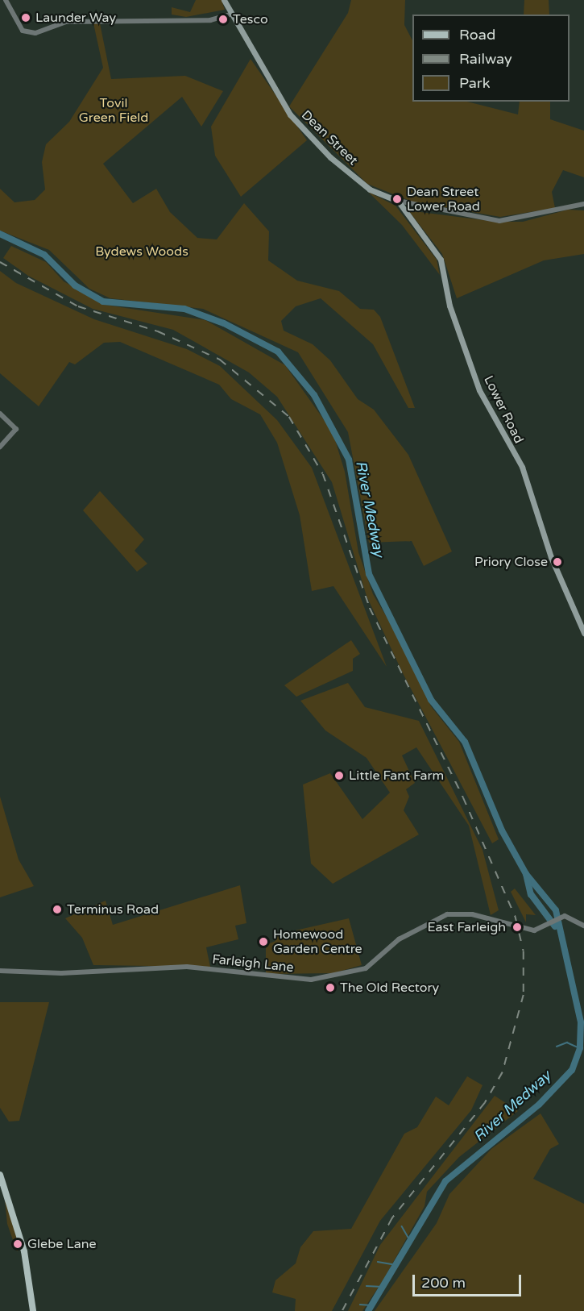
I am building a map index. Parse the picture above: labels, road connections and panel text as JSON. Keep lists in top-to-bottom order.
{
  "streets": {
    "main road": ["Dean Street", "Lower Road"],
    "street": ["Farleigh Lane"]
  },
  "crossings": [
    ["Dean Street", "Lower Road"]
  ],
  "water": ["River Medway"],
  "parks": ["Tovil Green Field", "Bydews Woods"],
  "places": [
    "Launder Way",
    "Tesco",
    "Dean Street Lower Road",
    "Priory Close",
    "Little Fant Farm",
    "Terminus Road",
    "East Farleigh",
    "Homewood Garden Centre",
    "The Old Rectory",
    "Glebe Lane"
  ],
  "legend": ["Road", "Railway", "Park"],
  "scale_bar": "200 m"
}
